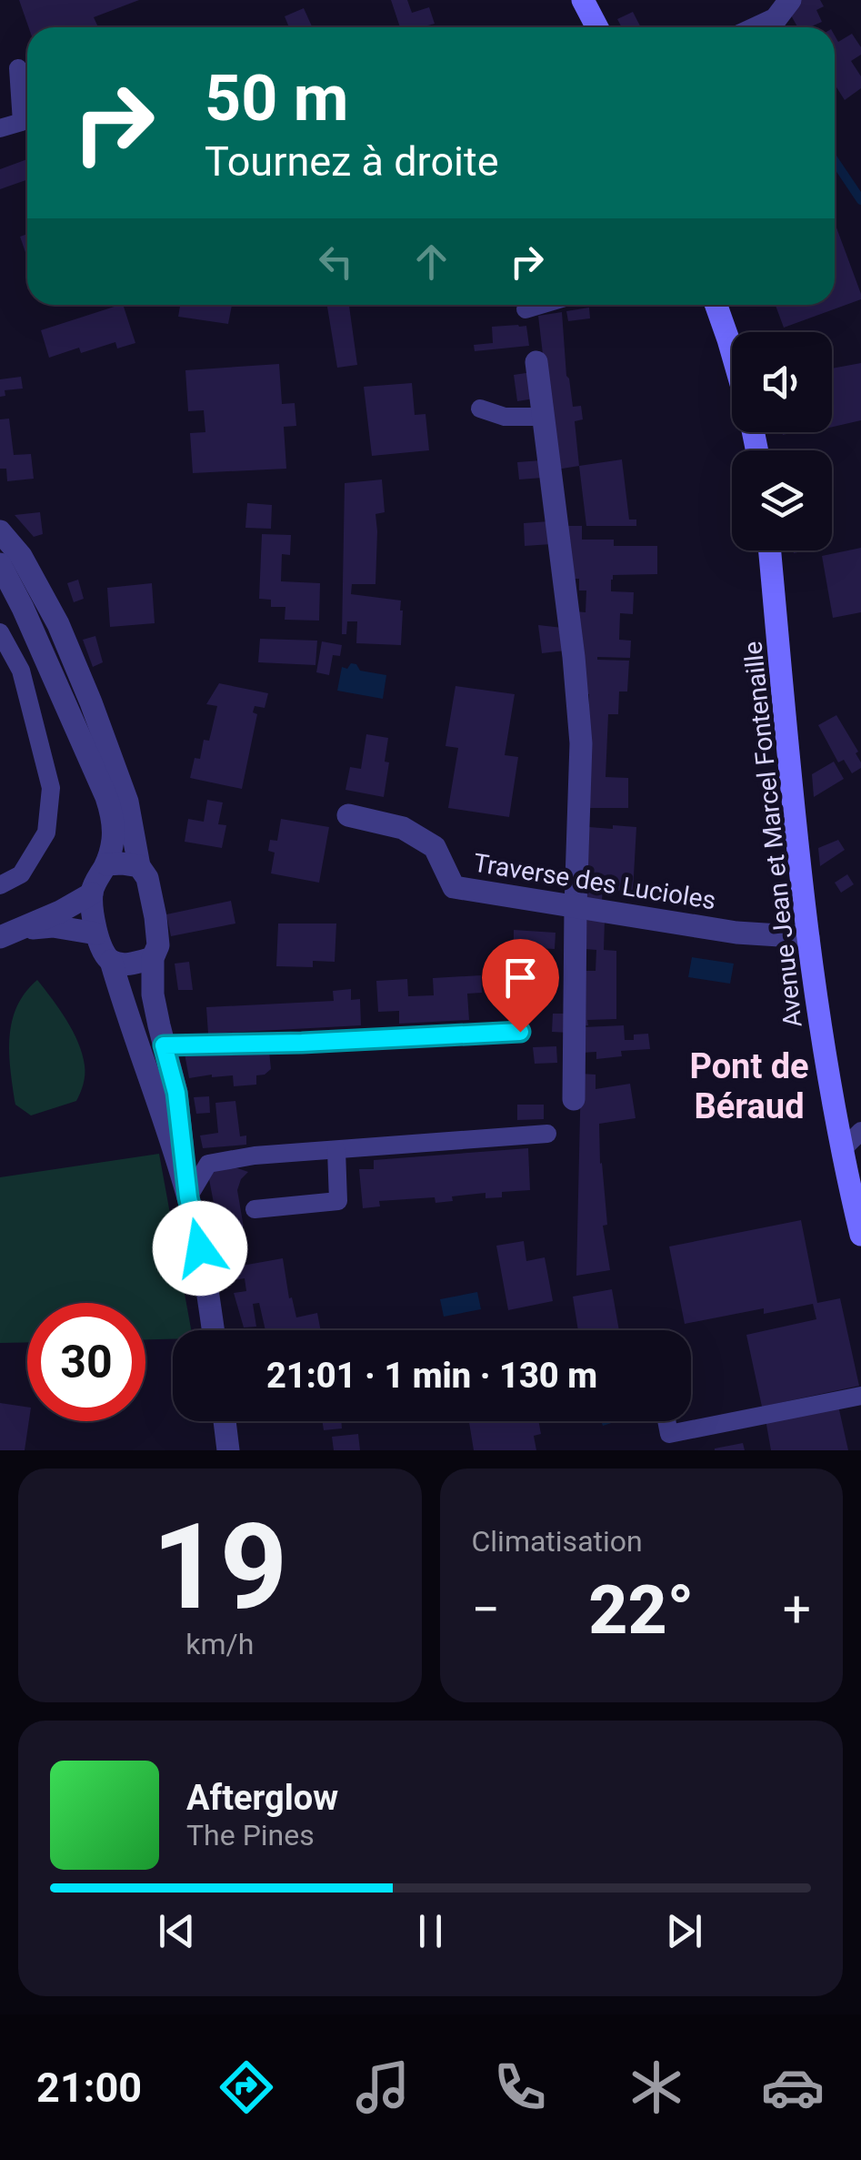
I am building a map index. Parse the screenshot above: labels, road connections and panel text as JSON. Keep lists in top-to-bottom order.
{
  "streets": {
    "main road": ["Avenue Jean et Marcel Fontenaille"],
    "street": ["Traverse des Lucioles"]
  },
  "crossings": [
    ["Avenue Jean et Marcel Fontenaille", "Traverse des Lucioles"]
  ],
  "districts": ["Pont de Béraud"],
  "page": {
    "turn": ["50 m", "Tournez à droite"],
    "limit": "30",
    "trip": "21:01 · 1 min · 130 m",
    "tile": [
      ["19", "km/h"],
      "Climatisation"
    ],
    "heat": ["−", "22°", "+"],
    "song": ["Afterglow", "The Pines"],
    "tabs": "21:00"
  }
}
